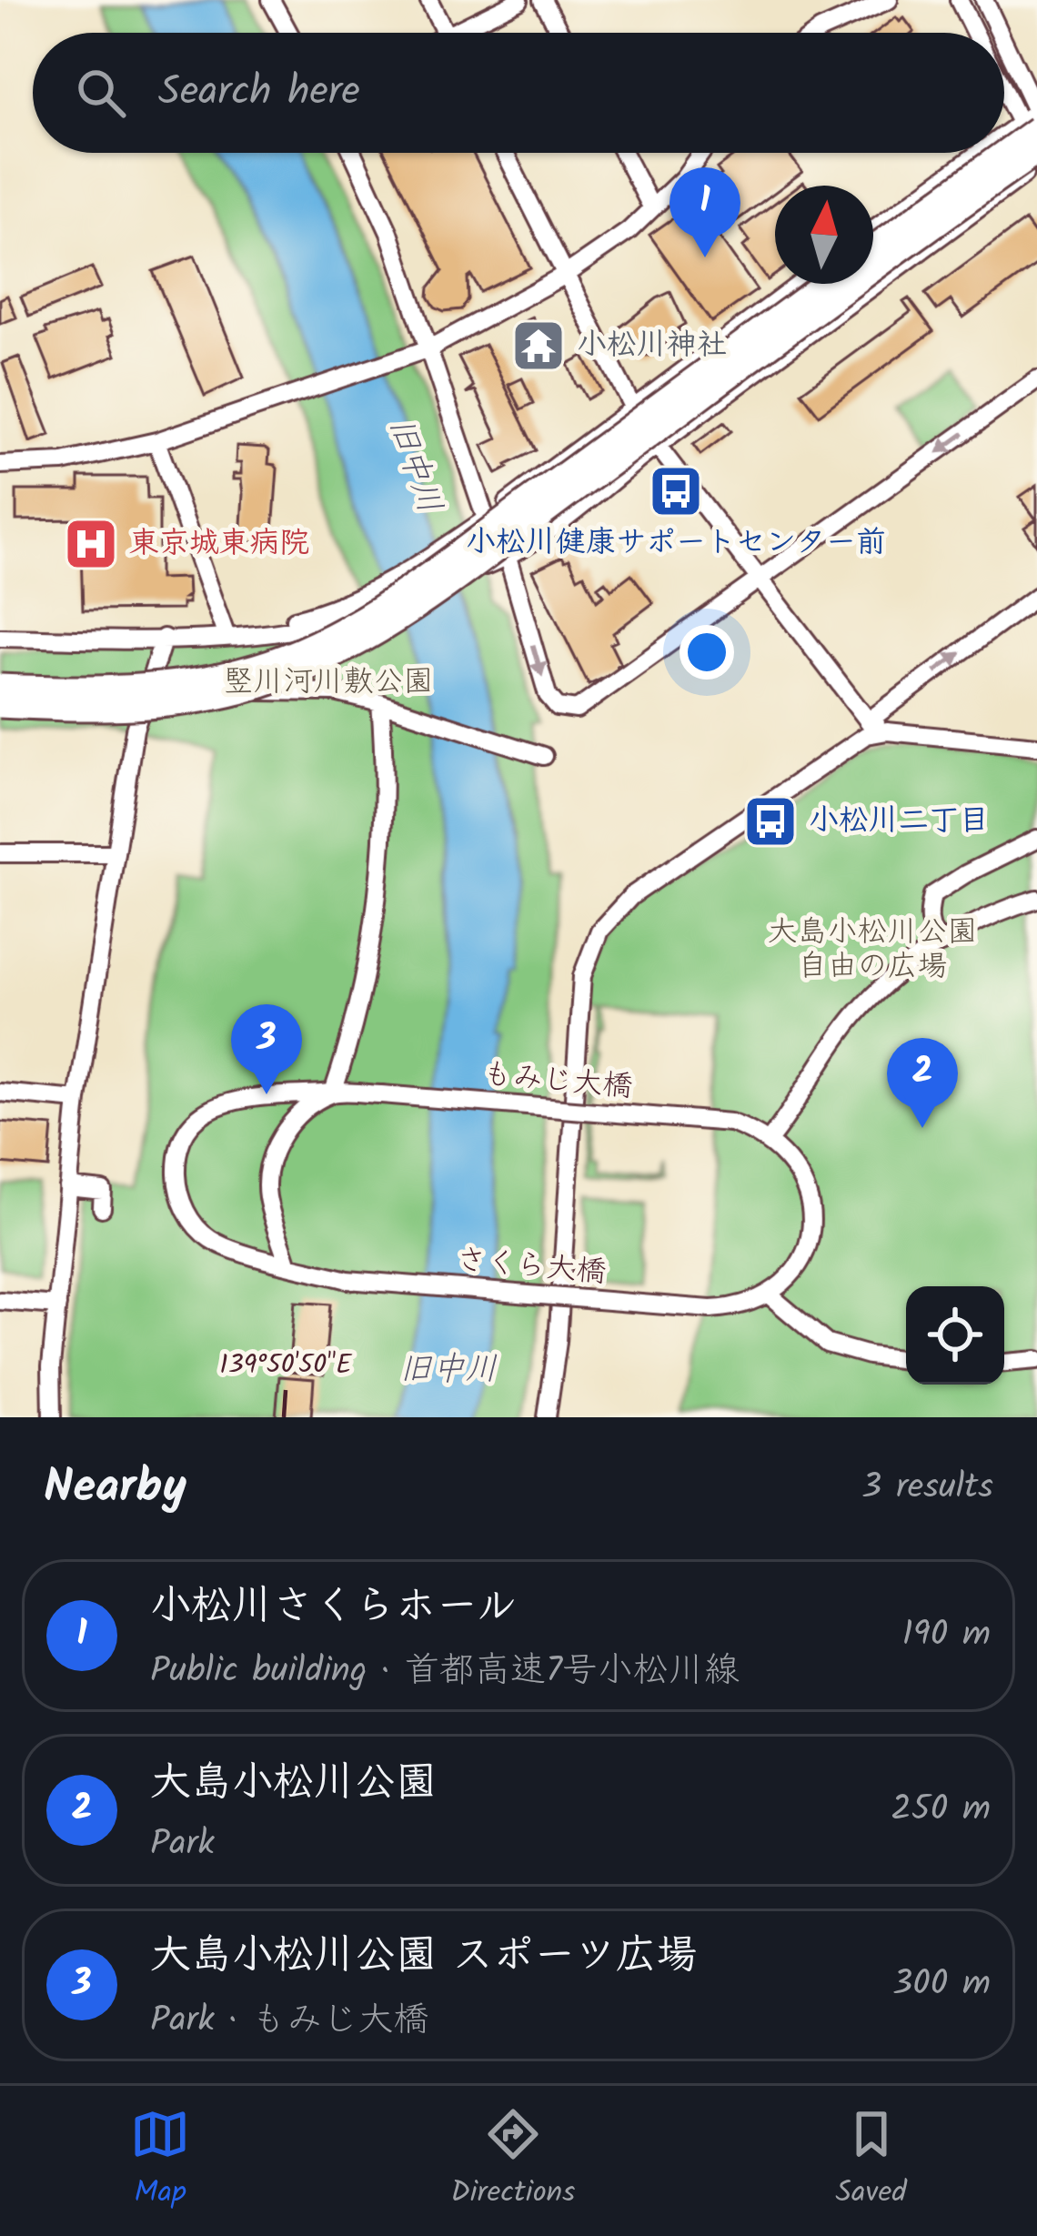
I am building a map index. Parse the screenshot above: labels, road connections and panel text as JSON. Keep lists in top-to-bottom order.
{
  "streets": {
    "street": ["もみじ大橋", "さくら大橋"]
  },
  "crossings": [
    ["もみじ大橋", "さくら大橋"]
  ],
  "water": ["旧中川"],
  "parks": ["竪川河川敷公園", "大島小松川公園 自由の広場"],
  "places": {
    "temple": ["小松川神社"],
    "bus stop": ["小松川健康サポートセンター前", "小松川二丁目"],
    "hospital": ["東京城東病院"]
  },
  "north": "top",
  "page": {
    "search": "Search here",
    "pins": ["1", "3", "2"],
    "heading": ["Nearby", "3 results"],
    "list": [
      {
        "mark": "1",
        "name": "小松川さくらホール",
        "note": "Public building · 首都高速7号小松川線",
        "value": "190 m"
      },
      {
        "mark": "2",
        "name": "大島小松川公園",
        "note": "Park",
        "value": "250 m"
      },
      {
        "mark": "3",
        "name": "大島小松川公園 スポーツ広場",
        "note": "Park · もみじ大橋",
        "value": "300 m"
      }
    ],
    "nav": ["Map", "Directions", "Saved"]
  },
  "coordinates": ["139°50'50\"E"]
}
